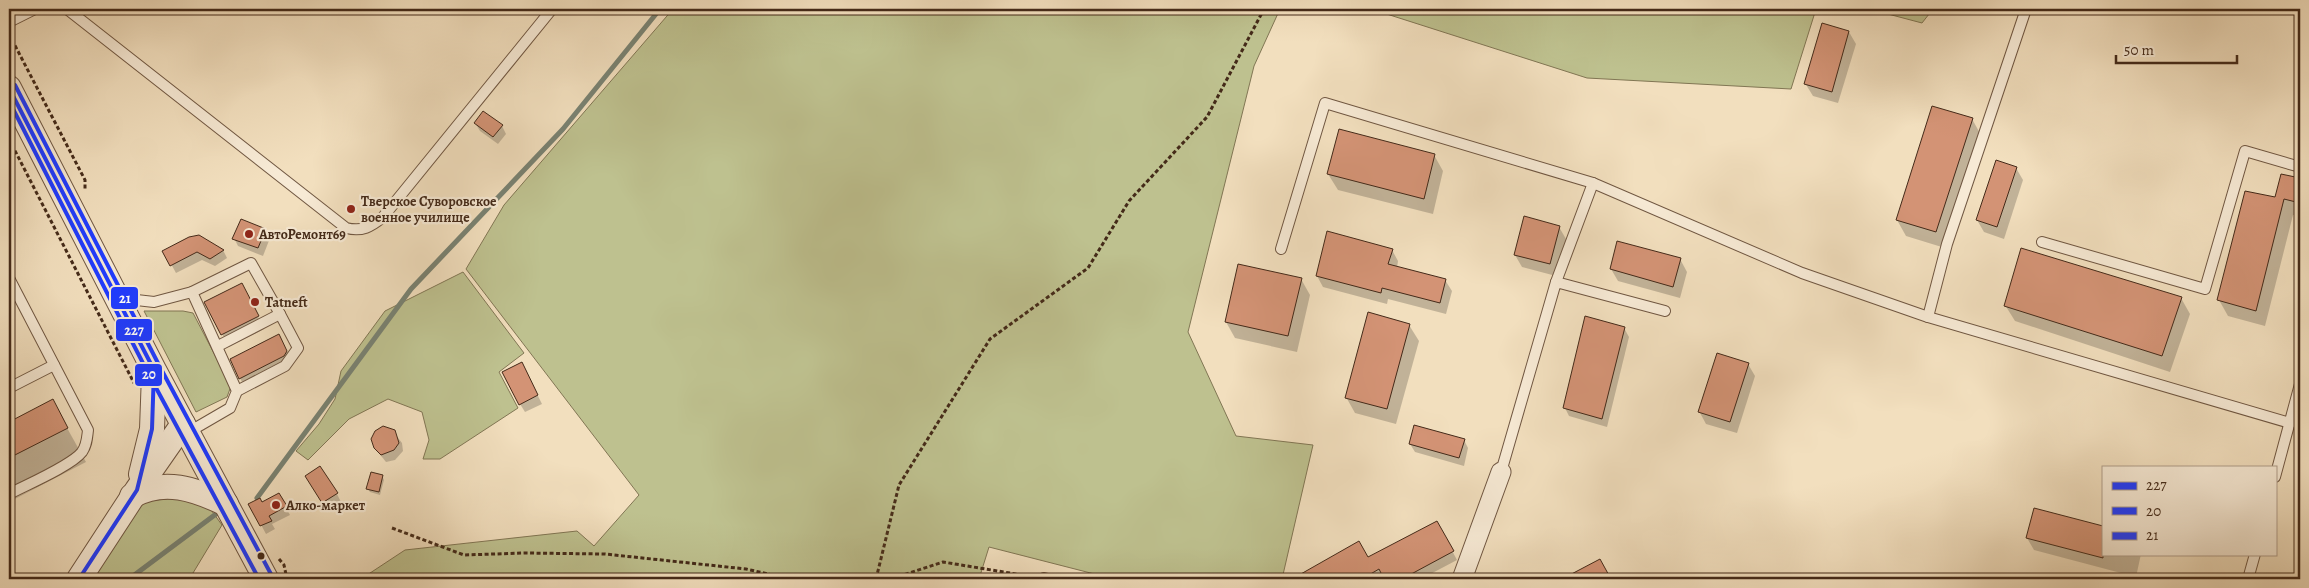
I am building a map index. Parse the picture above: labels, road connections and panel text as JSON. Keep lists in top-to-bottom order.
{
  "places": [
    "Тверское Суворовское военное училище",
    "АвтоРемонт69",
    "Tatneft",
    "Алко-маркет"
  ],
  "lines": ["transit line 21", "transit line 227", "transit line 20"],
  "legend": ["227", "20", "21"],
  "scale_bar": "50 m"
}
